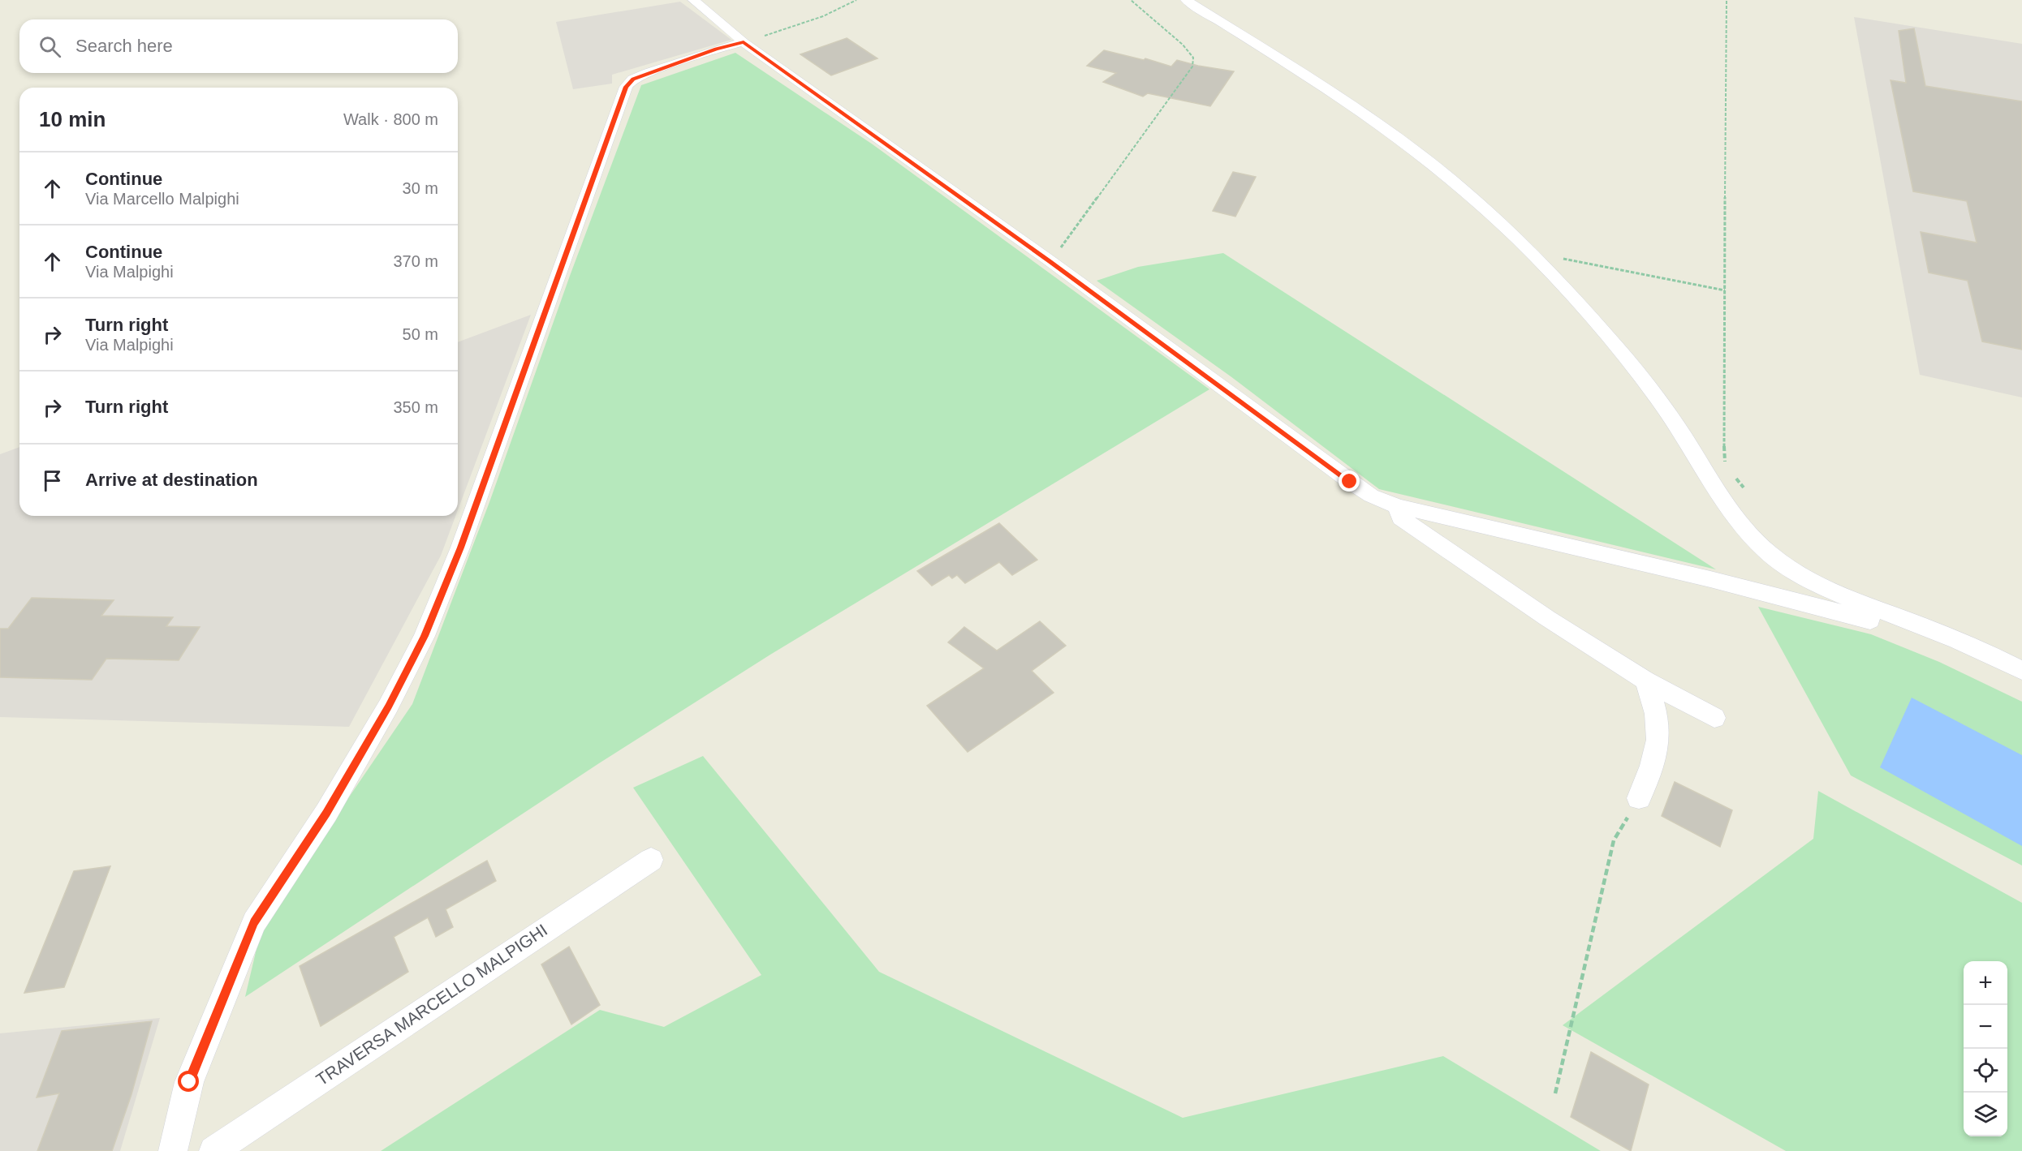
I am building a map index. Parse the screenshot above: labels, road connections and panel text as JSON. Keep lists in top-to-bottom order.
{
  "streets": {
    "street": ["TRAVERSA MARCELLO MALPIGHI"]
  },
  "page": {
    "search": "Search here",
    "heading": ["10 min", "Walk · 800 m"],
    "list": [
      ["Continue", "Via Marcello Malpighi", "30 m"],
      ["Continue", "Via Malpighi", "370 m"],
      ["Turn right", "Via Malpighi", "50 m"],
      ["Turn right", "350 m"],
      "Arrive at destination"
    ],
    "map_buttons": ["+", "−"]
  }
}
